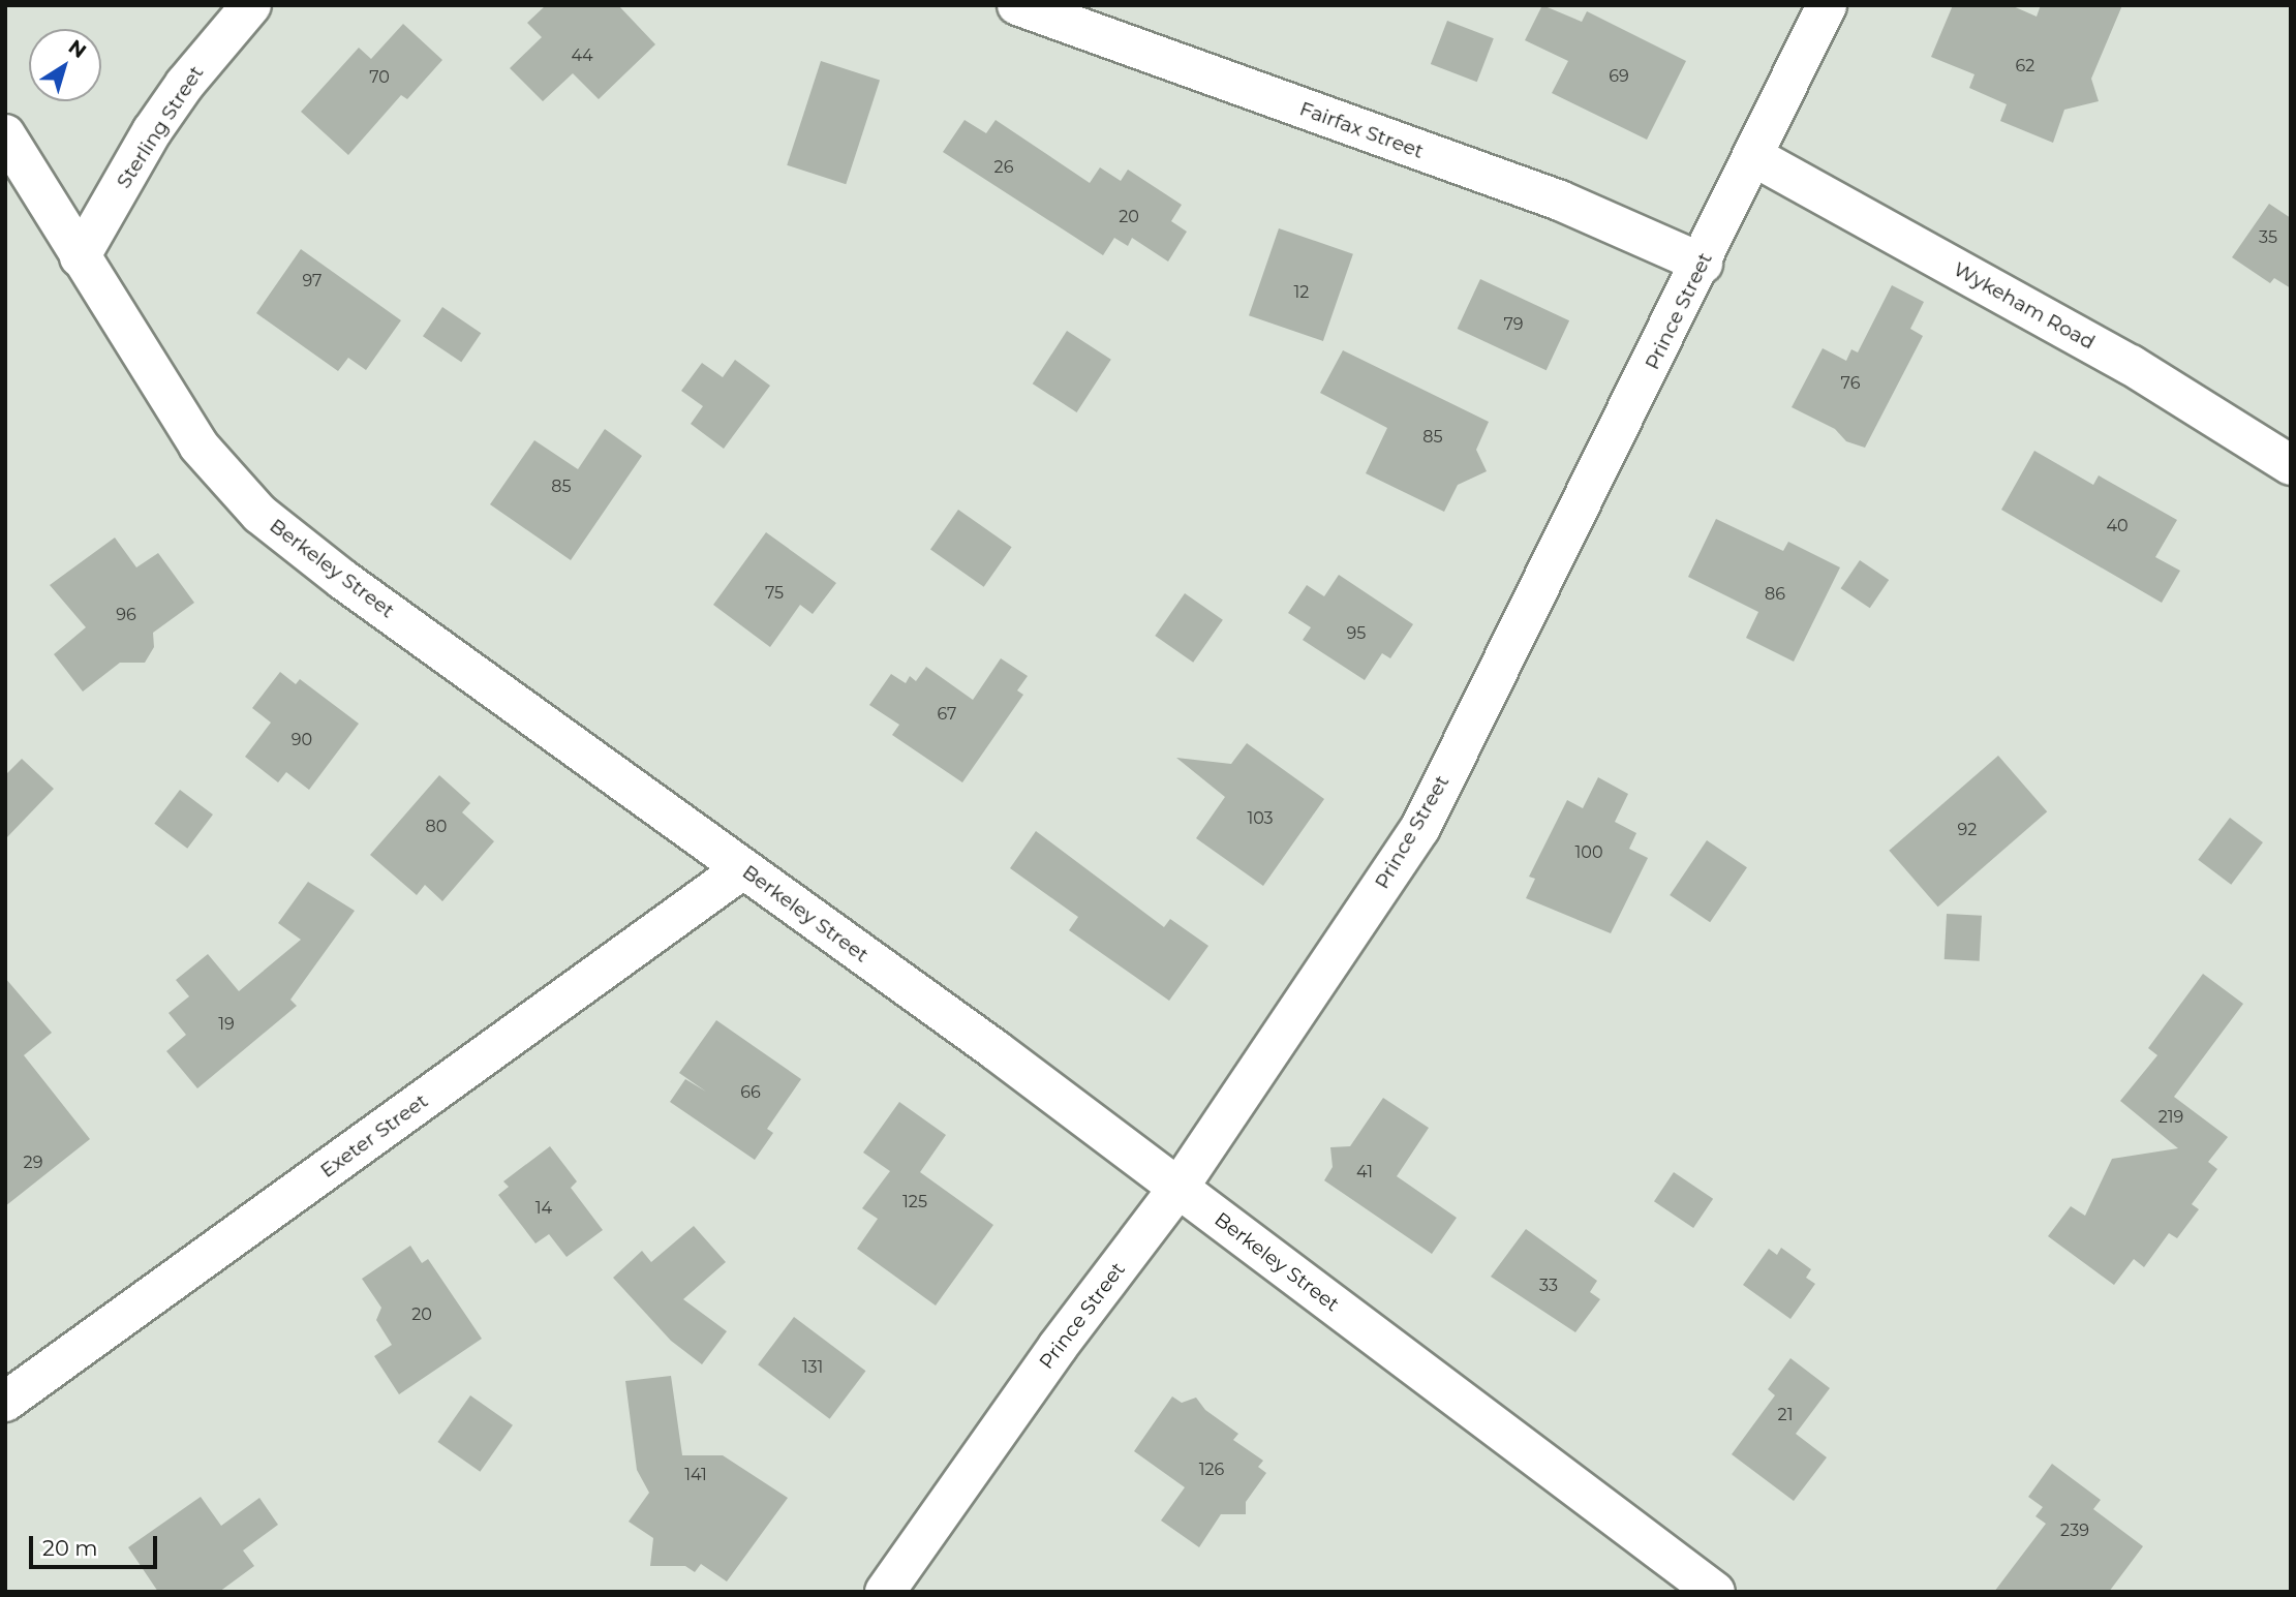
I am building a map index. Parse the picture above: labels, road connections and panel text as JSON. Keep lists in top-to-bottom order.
{
  "streets": {
    "street": [
      "Sterling Street",
      "Fairfax Street",
      "Wykeham Road",
      "Prince Street",
      "Berkeley Street",
      "Exeter Street"
    ]
  },
  "crossings": [
    ["Sterling Street", "Berkeley Street"],
    ["Fairfax Street", "Prince Street"],
    ["Wykeham Road", "Prince Street"],
    ["Prince Street", "Berkeley Street"],
    ["Berkeley Street", "Exeter Street"]
  ],
  "house_numbers": [
    "44",
    "62",
    "69",
    "70",
    "26",
    "20",
    "35",
    "97",
    "12",
    "79",
    "76",
    "85",
    "85",
    "40",
    "75",
    "86",
    "96",
    "95",
    "67",
    "90",
    "103",
    "80",
    "92",
    "100",
    "19",
    "66",
    "219",
    "29",
    "41",
    "125",
    "14",
    "33",
    "20",
    "131",
    "21",
    "126",
    "141",
    "239"
  ],
  "scale_bar": "20 m",
  "north": "top right"
}
